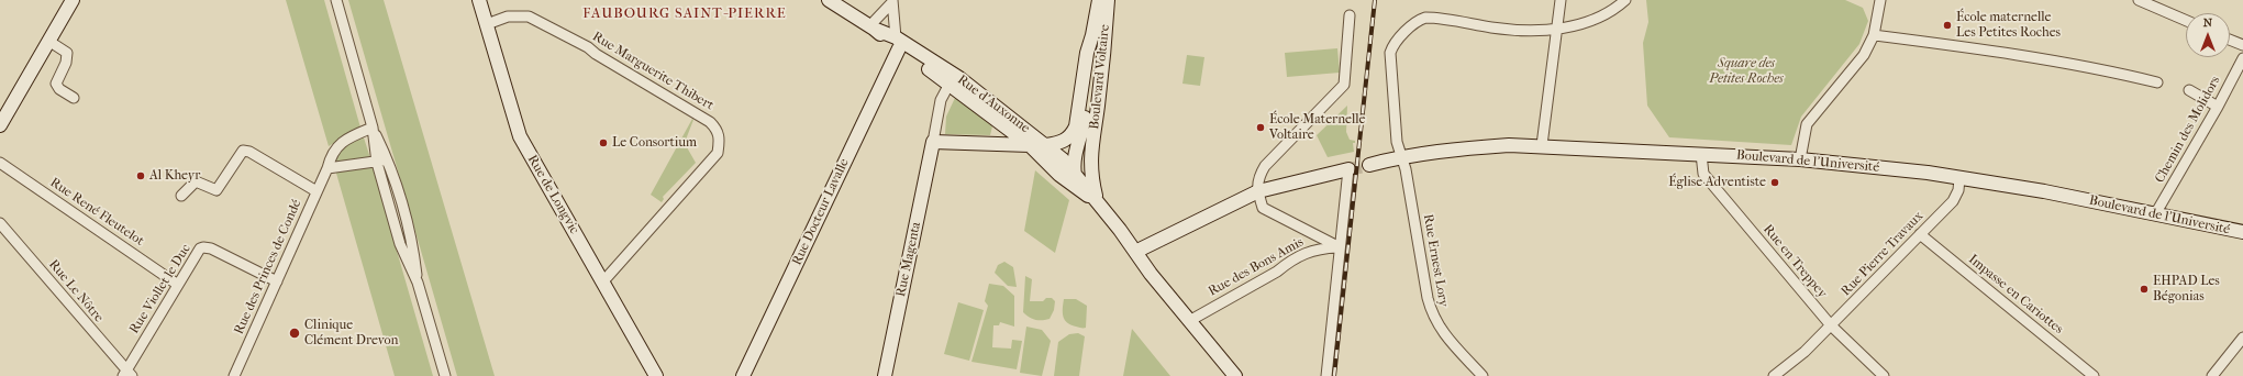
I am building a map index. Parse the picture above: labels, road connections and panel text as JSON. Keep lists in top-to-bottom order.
{
  "streets": {
    "main road": [
      "Boulevard Voltaire",
      "Rue d'Auxonne",
      "Boulevard de l'Université",
      "Rue de Longvic",
      "Rue Docteur Lavalle",
      "Rue Magenta"
    ],
    "street": [
      "Rue Marguerite Thibert",
      "Chemin des Molidors",
      "Rue René Fleutelot",
      "Rue Pierre Travaux",
      "Rue Ernest Lory",
      "Rue en Treppey",
      "Rue des Princes de Condé",
      "Rue des Bons Amis",
      "Rue Viollet le Duc",
      "Rue Le Nôtre",
      "Impasse en Cariottes"
    ]
  },
  "crossings": [
    ["Rue Marguerite Thibert", "Rue de Longvic"],
    ["Boulevard Voltaire", "Rue d'Auxonne"],
    ["Rue d'Auxonne", "Rue Docteur Lavalle"],
    ["Rue d'Auxonne", "Rue des Bons Amis"],
    ["Chemin des Molidors", "Boulevard de l'Université"],
    ["Boulevard de l'Université", "Rue Pierre Travaux"],
    ["Boulevard de l'Université", "Rue Ernest Lory"],
    ["Boulevard de l'Université", "Rue en Treppey"],
    ["Rue René Fleutelot", "Rue Viollet le Duc"],
    ["Rue Pierre Travaux", "Rue en Treppey"],
    ["Rue Pierre Travaux", "Impasse en Cariottes"],
    ["Rue des Princes de Condé", "Rue Viollet le Duc"],
    ["Rue Viollet le Duc", "Rue Le Nôtre"]
  ],
  "districts": ["FAUBOURG SAINT-PIERRE"],
  "parks": ["Square des Petites Roches"],
  "places": [
    "École maternelle Les Petites Roches",
    "École Maternelle Voltaire",
    "Le Consortium",
    "Al Kheyr",
    "Église Adventiste",
    "EHPAD Les Bégonias",
    "Clinique Clément Drevon"
  ],
  "north": "top"
}
